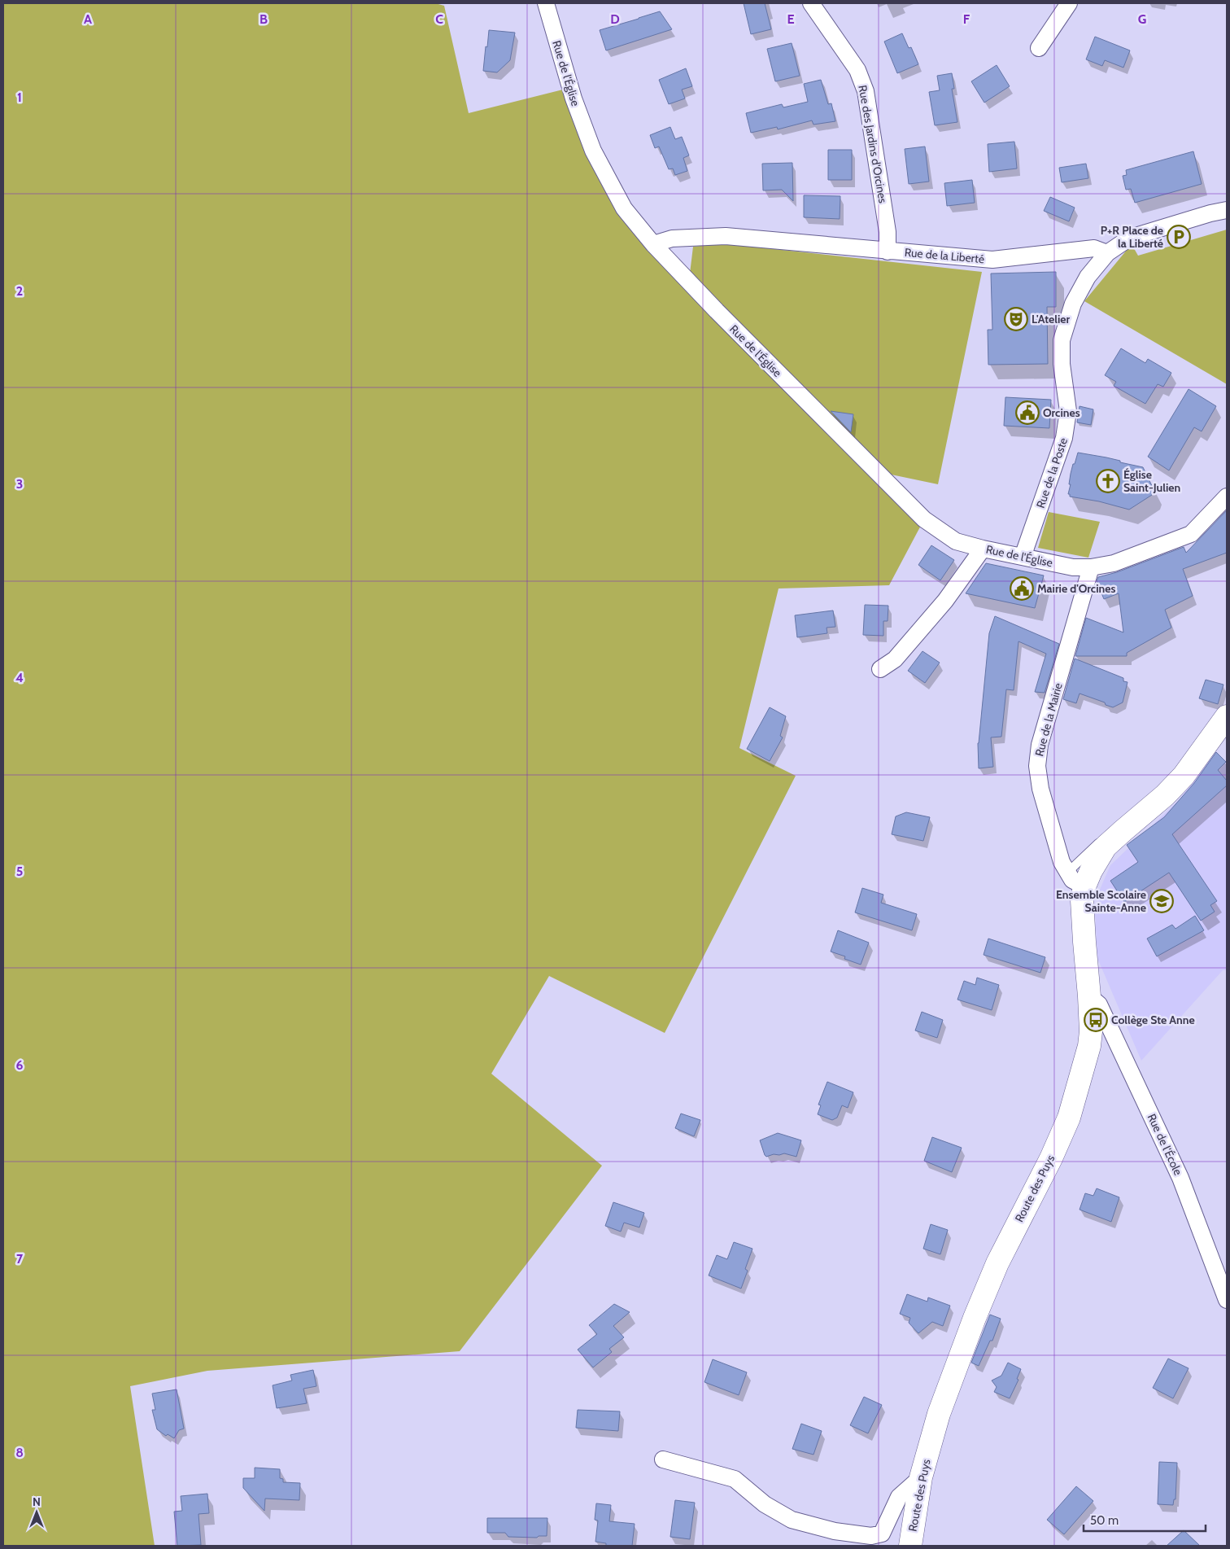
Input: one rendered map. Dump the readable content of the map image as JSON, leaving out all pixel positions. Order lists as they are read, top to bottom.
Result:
{
  "streets": {
    "main road": ["Route des Puys"],
    "street": [
      "Rue de l'Église",
      "Rue des Jardins d'Orcines",
      "Rue de la Liberté",
      "Rue de la Poste",
      "Rue de la Mairie",
      "Rue de l'École"
    ]
  },
  "crossings": [
    ["Rue de l'Église", "Rue de la Liberté"],
    ["Rue de l'Église", "Rue de la Poste"],
    ["Rue de l'Église", "Rue de la Mairie"],
    ["Rue des Jardins d'Orcines", "Rue de la Liberté"],
    ["Rue de la Liberté", "Rue de la Poste"],
    ["Rue de la Mairie", "Route des Puys"],
    ["Rue de l'École", "Route des Puys"]
  ],
  "places": {
    "parking": ["P+R Place de la Liberté"],
    "theatre": ["L'Atelier"],
    "public building": ["Orcines", "Mairie d'Orcines"],
    "church": ["Église Saint-Julien"],
    "school or university": ["Ensemble Scolaire Sainte-Anne"],
    "bus stop": ["Collège Ste Anne"]
  },
  "scale_bar": "50 m",
  "north": "top",
  "grid": {
    "columns": [
      "A",
      "B",
      "C",
      "D",
      "E",
      "F",
      "G"
    ],
    "rows": [
      "1",
      "2",
      "3",
      "4",
      "5",
      "6",
      "7",
      "8"
    ]
  }
}
